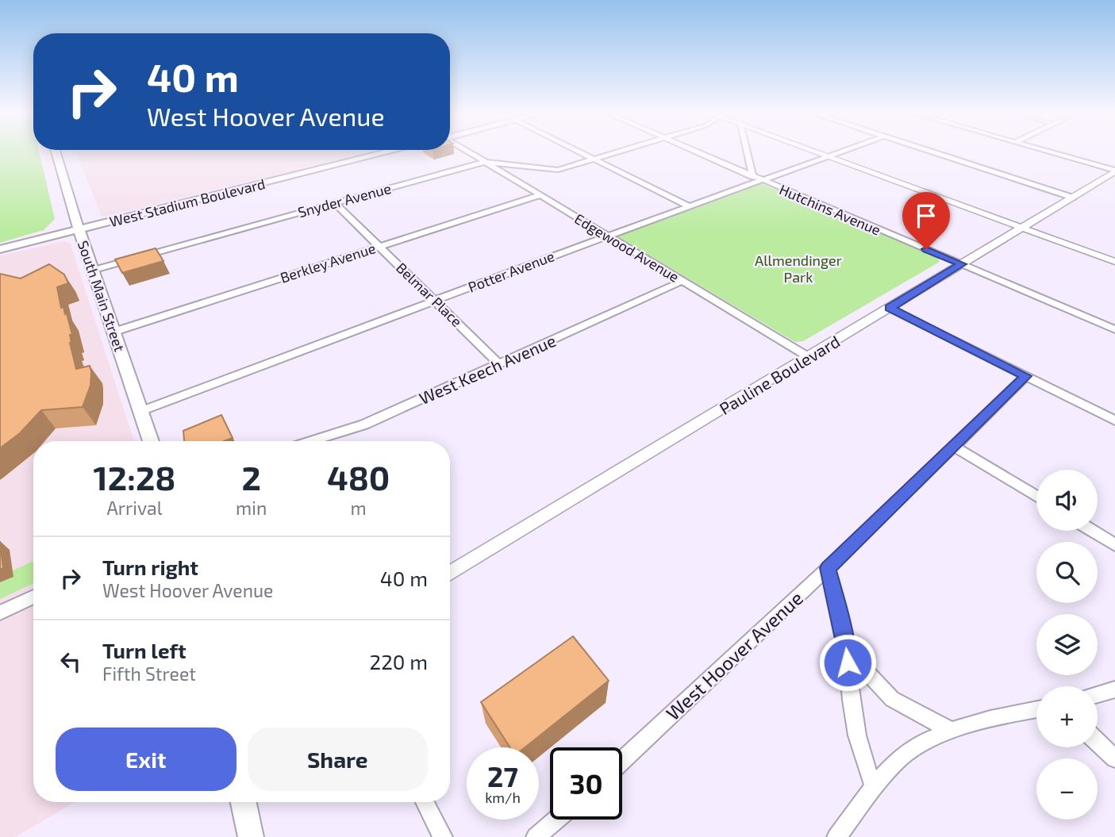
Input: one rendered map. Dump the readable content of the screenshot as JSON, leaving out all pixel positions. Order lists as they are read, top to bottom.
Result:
{
  "streets": {
    "main road": ["West Stadium Boulevard", "South Main Street"],
    "street": [
      "Snyder Avenue",
      "Hutchins Avenue",
      "Edgewood Avenue",
      "Berkley Avenue",
      "Potter Avenue",
      "Belmar Place",
      "West Keech Avenue",
      "Pauline Boulevard",
      "West Hoover Avenue"
    ]
  },
  "crossings": [
    ["Snyder Avenue", "Edgewood Avenue"],
    ["Snyder Avenue", "Belmar Place"],
    ["Snyder Avenue", "South Main Street"],
    ["West Stadium Boulevard", "South Main Street"],
    ["Hutchins Avenue", "Potter Avenue"],
    ["Hutchins Avenue", "Pauline Boulevard"],
    ["Edgewood Avenue", "Berkley Avenue"],
    ["Edgewood Avenue", "Potter Avenue"],
    ["Edgewood Avenue", "West Keech Avenue"],
    ["Edgewood Avenue", "Pauline Boulevard"],
    ["Berkley Avenue", "Belmar Place"],
    ["Berkley Avenue", "South Main Street"],
    ["Potter Avenue", "Belmar Place"],
    ["Potter Avenue", "South Main Street"],
    ["Belmar Place", "West Keech Avenue"]
  ],
  "parks": ["Allmendinger Park"],
  "page": {
    "turn": ["40 m", "West Hoover Avenue"],
    "eta": [
      "12:28",
      "Arrival",
      "2",
      "min",
      "480",
      "m"
    ],
    "map_buttons": ["+", "−"],
    "list": [
      {
        "name": "Turn right",
        "note": "West Hoover Avenue",
        "value": "40 m"
      },
      {
        "name": "Turn left",
        "note": "Fifth Street",
        "value": "220 m"
      }
    ],
    "buttons": ["Exit", "Share"],
    "speed": "27 km/h",
    "limit": "30"
  }
}
